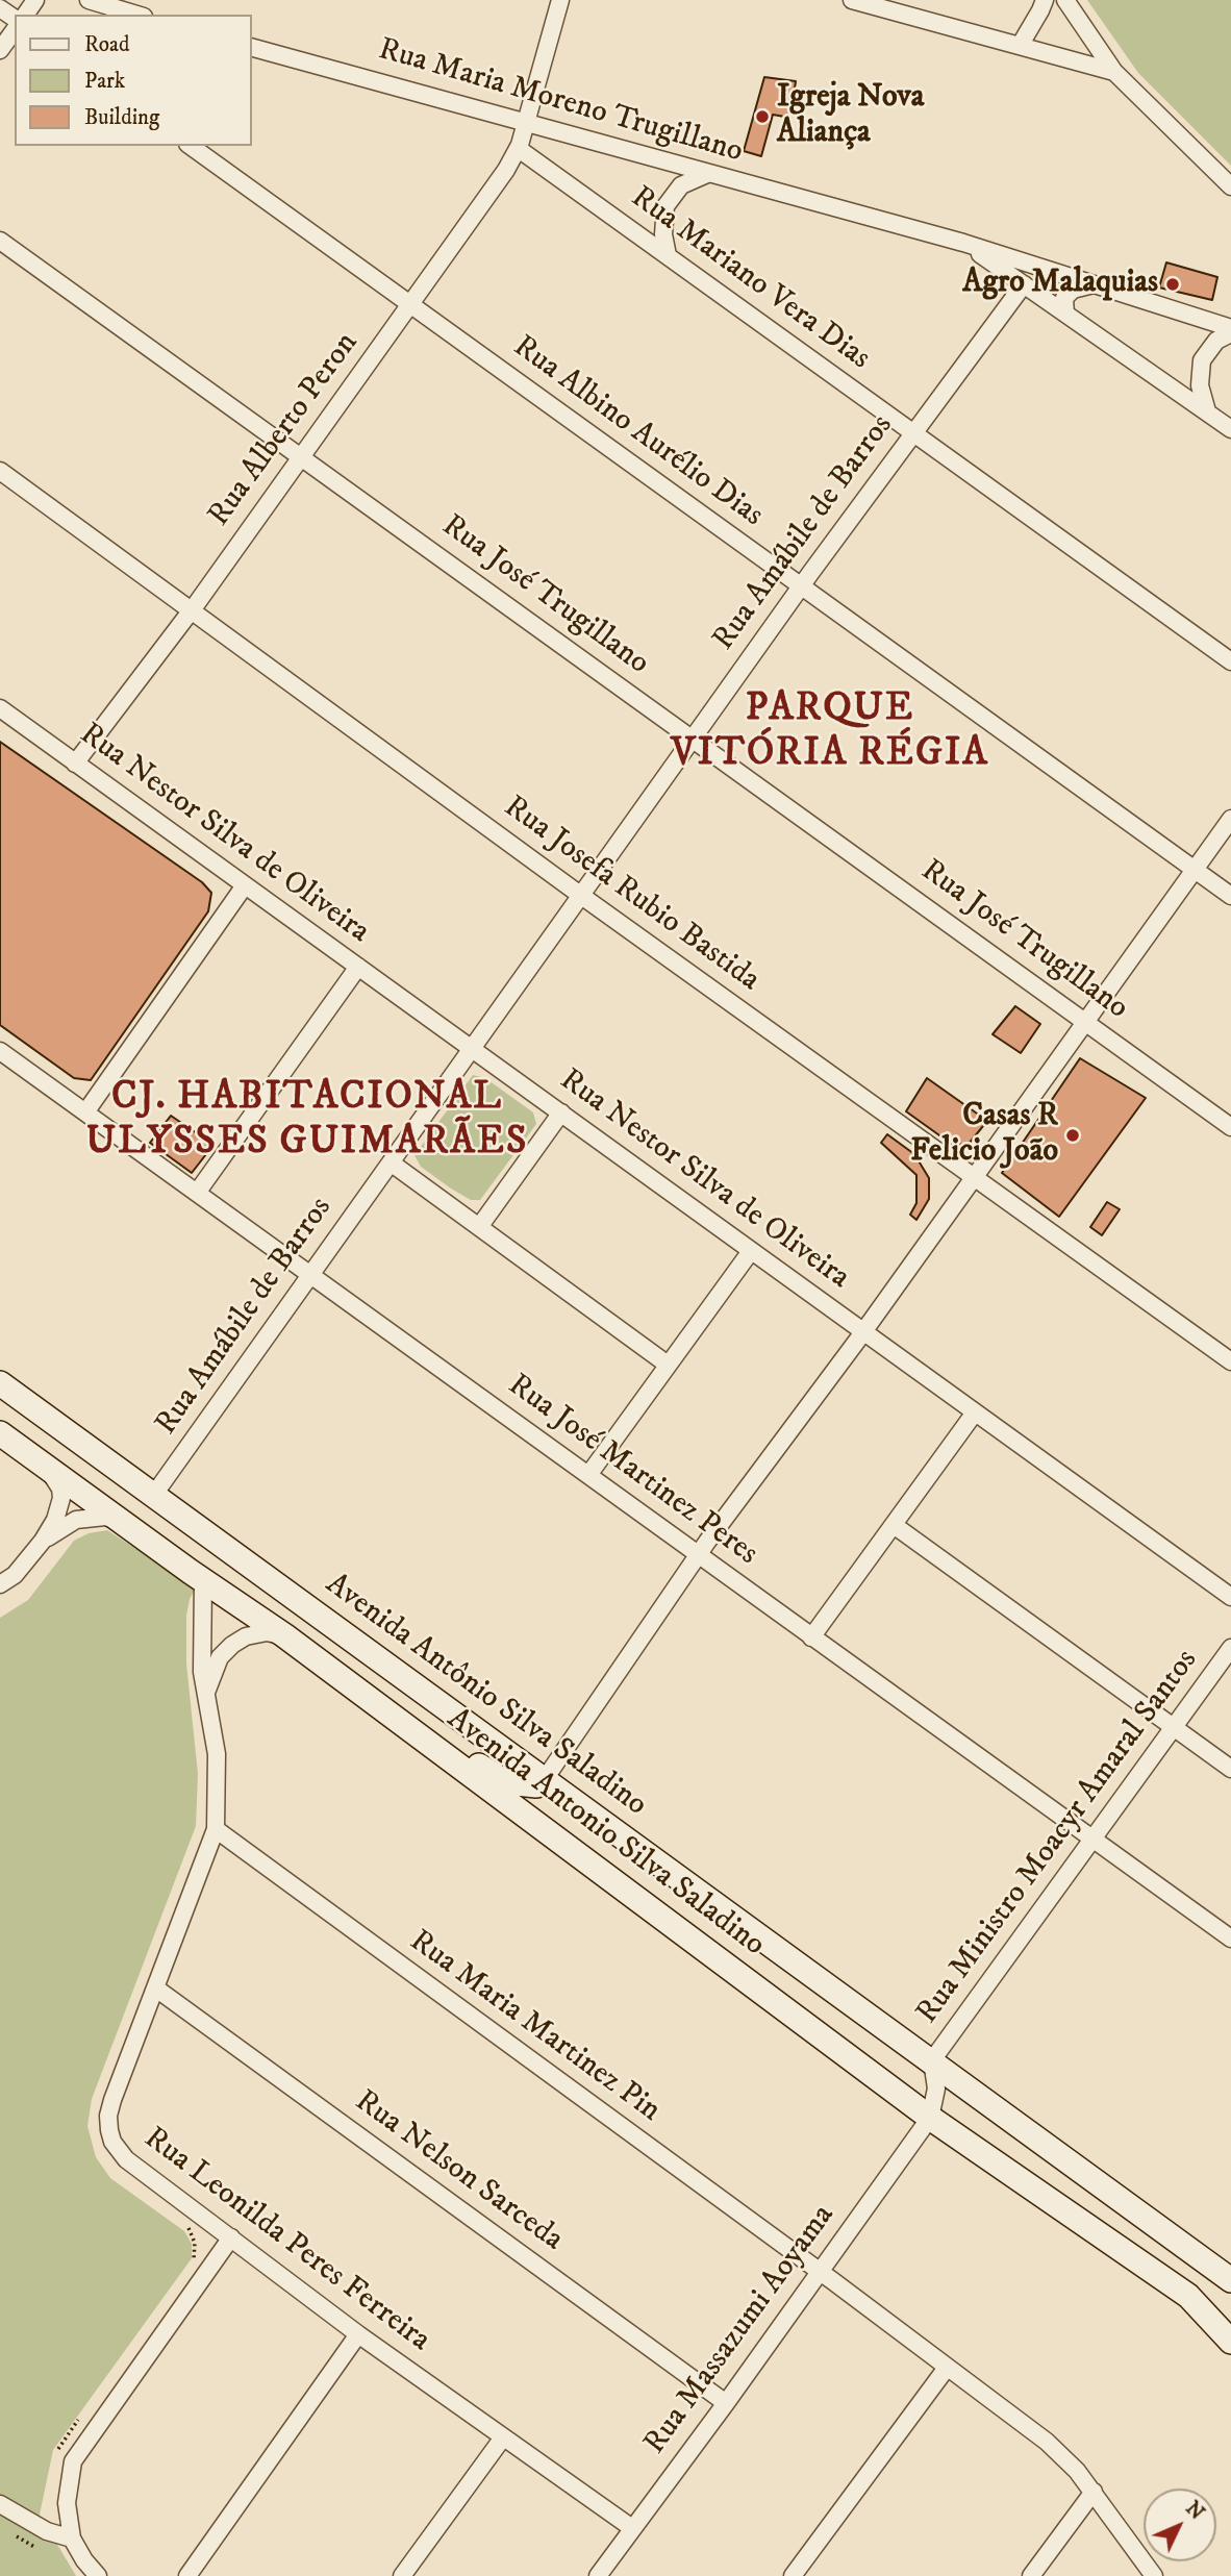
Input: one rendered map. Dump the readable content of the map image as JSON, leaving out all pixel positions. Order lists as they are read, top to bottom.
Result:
{
  "streets": {
    "main road": ["Avenida Antônio Silva Saladino", "Avenida Antonio Silva Saladino"],
    "street": [
      "Rua Maria Moreno Trugillano",
      "Rua Mariano Vera Dias",
      "Rua Alberto Peron",
      "Rua Albino Aurélio Dias",
      "Rua Amábile de Barros",
      "Rua José Trugillano",
      "Rua Nestor Silva de Oliveira",
      "Rua Josefa Rubio Bastida",
      "Rua José Martinez Peres",
      "Rua Ministro Moacyr Amaral Santos",
      "Rua Maria Martinez Pin",
      "Rua Nelson Sarceda",
      "Rua Leonilda Peres Ferreira",
      "Rua Massazumi Aoyama"
    ]
  },
  "crossings": [
    ["Rua Maria Moreno Trugillano", "Rua Alberto Peron"],
    ["Rua Mariano Vera Dias", "Rua Alberto Peron"],
    ["Rua Mariano Vera Dias", "Rua Amábile de Barros"],
    ["Rua Alberto Peron", "Rua Albino Aurélio Dias"],
    ["Rua Alberto Peron", "Rua José Trugillano"],
    ["Rua Alberto Peron", "Rua Nestor Silva de Oliveira"],
    ["Rua Alberto Peron", "Rua Josefa Rubio Bastida"],
    ["Rua Albino Aurélio Dias", "Rua Amábile de Barros"],
    ["Rua Amábile de Barros", "Rua José Trugillano"],
    ["Rua Amábile de Barros", "Rua Nestor Silva de Oliveira"],
    ["Rua Amábile de Barros", "Rua Josefa Rubio Bastida"],
    ["Rua Amábile de Barros", "Rua José Martinez Peres"],
    ["Rua Amábile de Barros", "Avenida Antônio Silva Saladino"],
    ["Rua José Martinez Peres", "Rua Ministro Moacyr Amaral Santos"],
    ["Avenida Antônio Silva Saladino", "Rua Ministro Moacyr Amaral Santos"],
    ["Avenida Antonio Silva Saladino", "Rua Leonilda Peres Ferreira"],
    ["Avenida Antonio Silva Saladino", "Rua Massazumi Aoyama"],
    ["Rua Maria Martinez Pin", "Rua Leonilda Peres Ferreira"],
    ["Rua Maria Martinez Pin", "Rua Massazumi Aoyama"],
    ["Rua Nelson Sarceda", "Rua Leonilda Peres Ferreira"],
    ["Rua Nelson Sarceda", "Rua Massazumi Aoyama"],
    ["Rua Leonilda Peres Ferreira", "Rua Massazumi Aoyama"]
  ],
  "districts": ["PARQUE VITÓRIA RÉGIA", "CJ. HABITACIONAL ULYSSES GUIMARÃES"],
  "places": ["Igreja Nova Aliança", "Agro Malaquias", "Casas R Felicio João"],
  "legend": ["Road", "Park", "Building"],
  "north": "top right"
}
